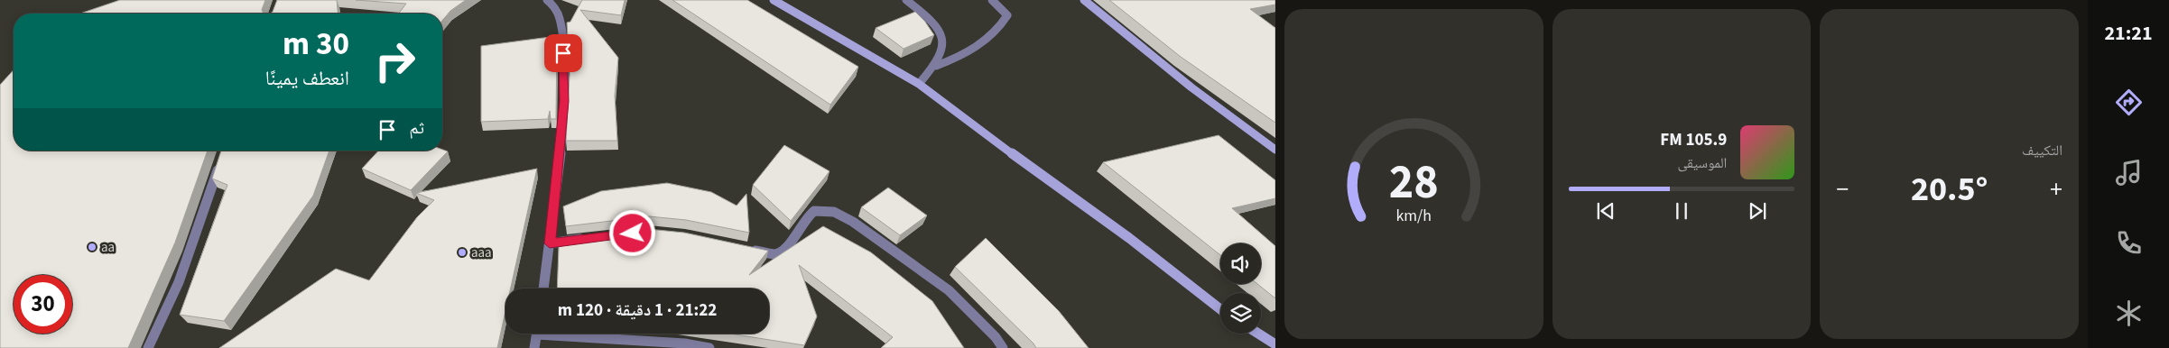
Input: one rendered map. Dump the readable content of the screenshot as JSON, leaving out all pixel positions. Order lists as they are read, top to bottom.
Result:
{
  "places": ["aa", "aaa"],
  "page": {
    "tabs": "21:21",
    "tile": "التكييف",
    "turn": ["30 m", "انعطف يمينًا"],
    "then": "ثم",
    "song": ["105.9 FM", "الموسيقى"],
    "heat": ["−", "20.5°", "+"],
    "limit": "30",
    "trip": "21:22 · 1 دقيقة · 120 m",
    "gauge": ["28", "km/h"]
  }
}
